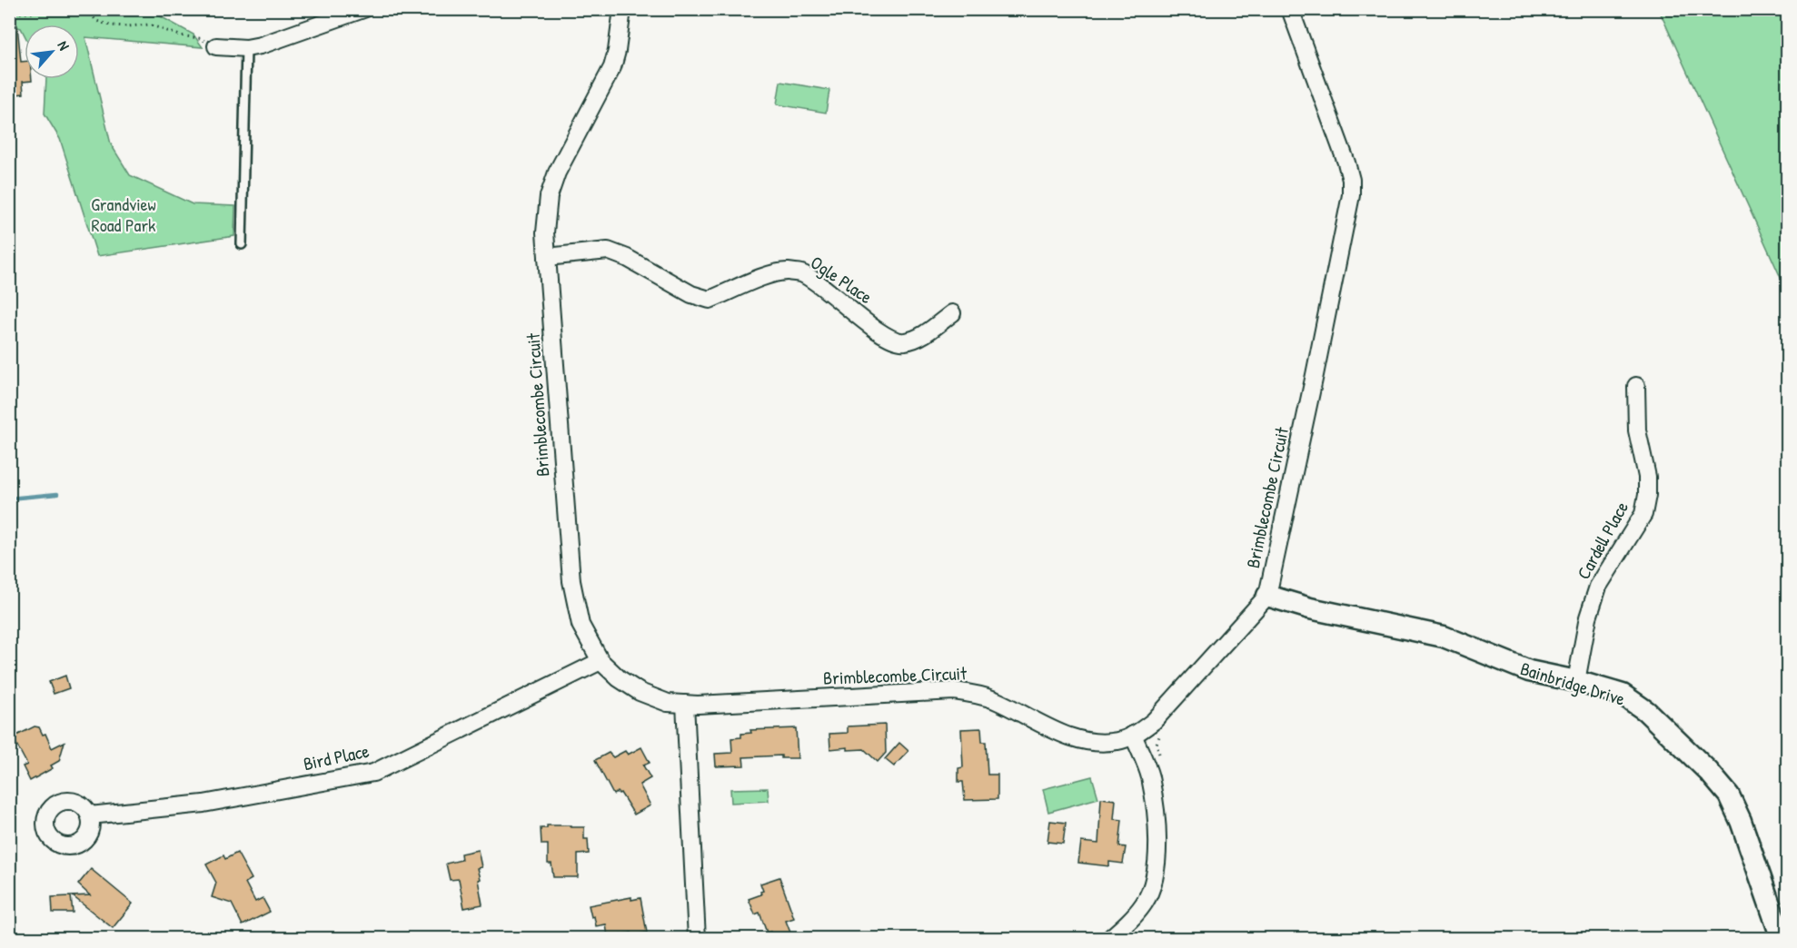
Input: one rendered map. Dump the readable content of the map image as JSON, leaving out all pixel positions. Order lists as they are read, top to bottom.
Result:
{
  "streets": {
    "street": [
      "Ogle Place",
      "Brimblecombe Circuit",
      "Cardell Place",
      "Bainbridge Drive",
      "Bird Place"
    ]
  },
  "crossings": [
    ["Ogle Place", "Brimblecombe Circuit"],
    ["Brimblecombe Circuit", "Bainbridge Drive"],
    ["Brimblecombe Circuit", "Bird Place"],
    ["Cardell Place", "Bainbridge Drive"]
  ],
  "parks": ["Grandview Road Park"],
  "north": "top right"
}
